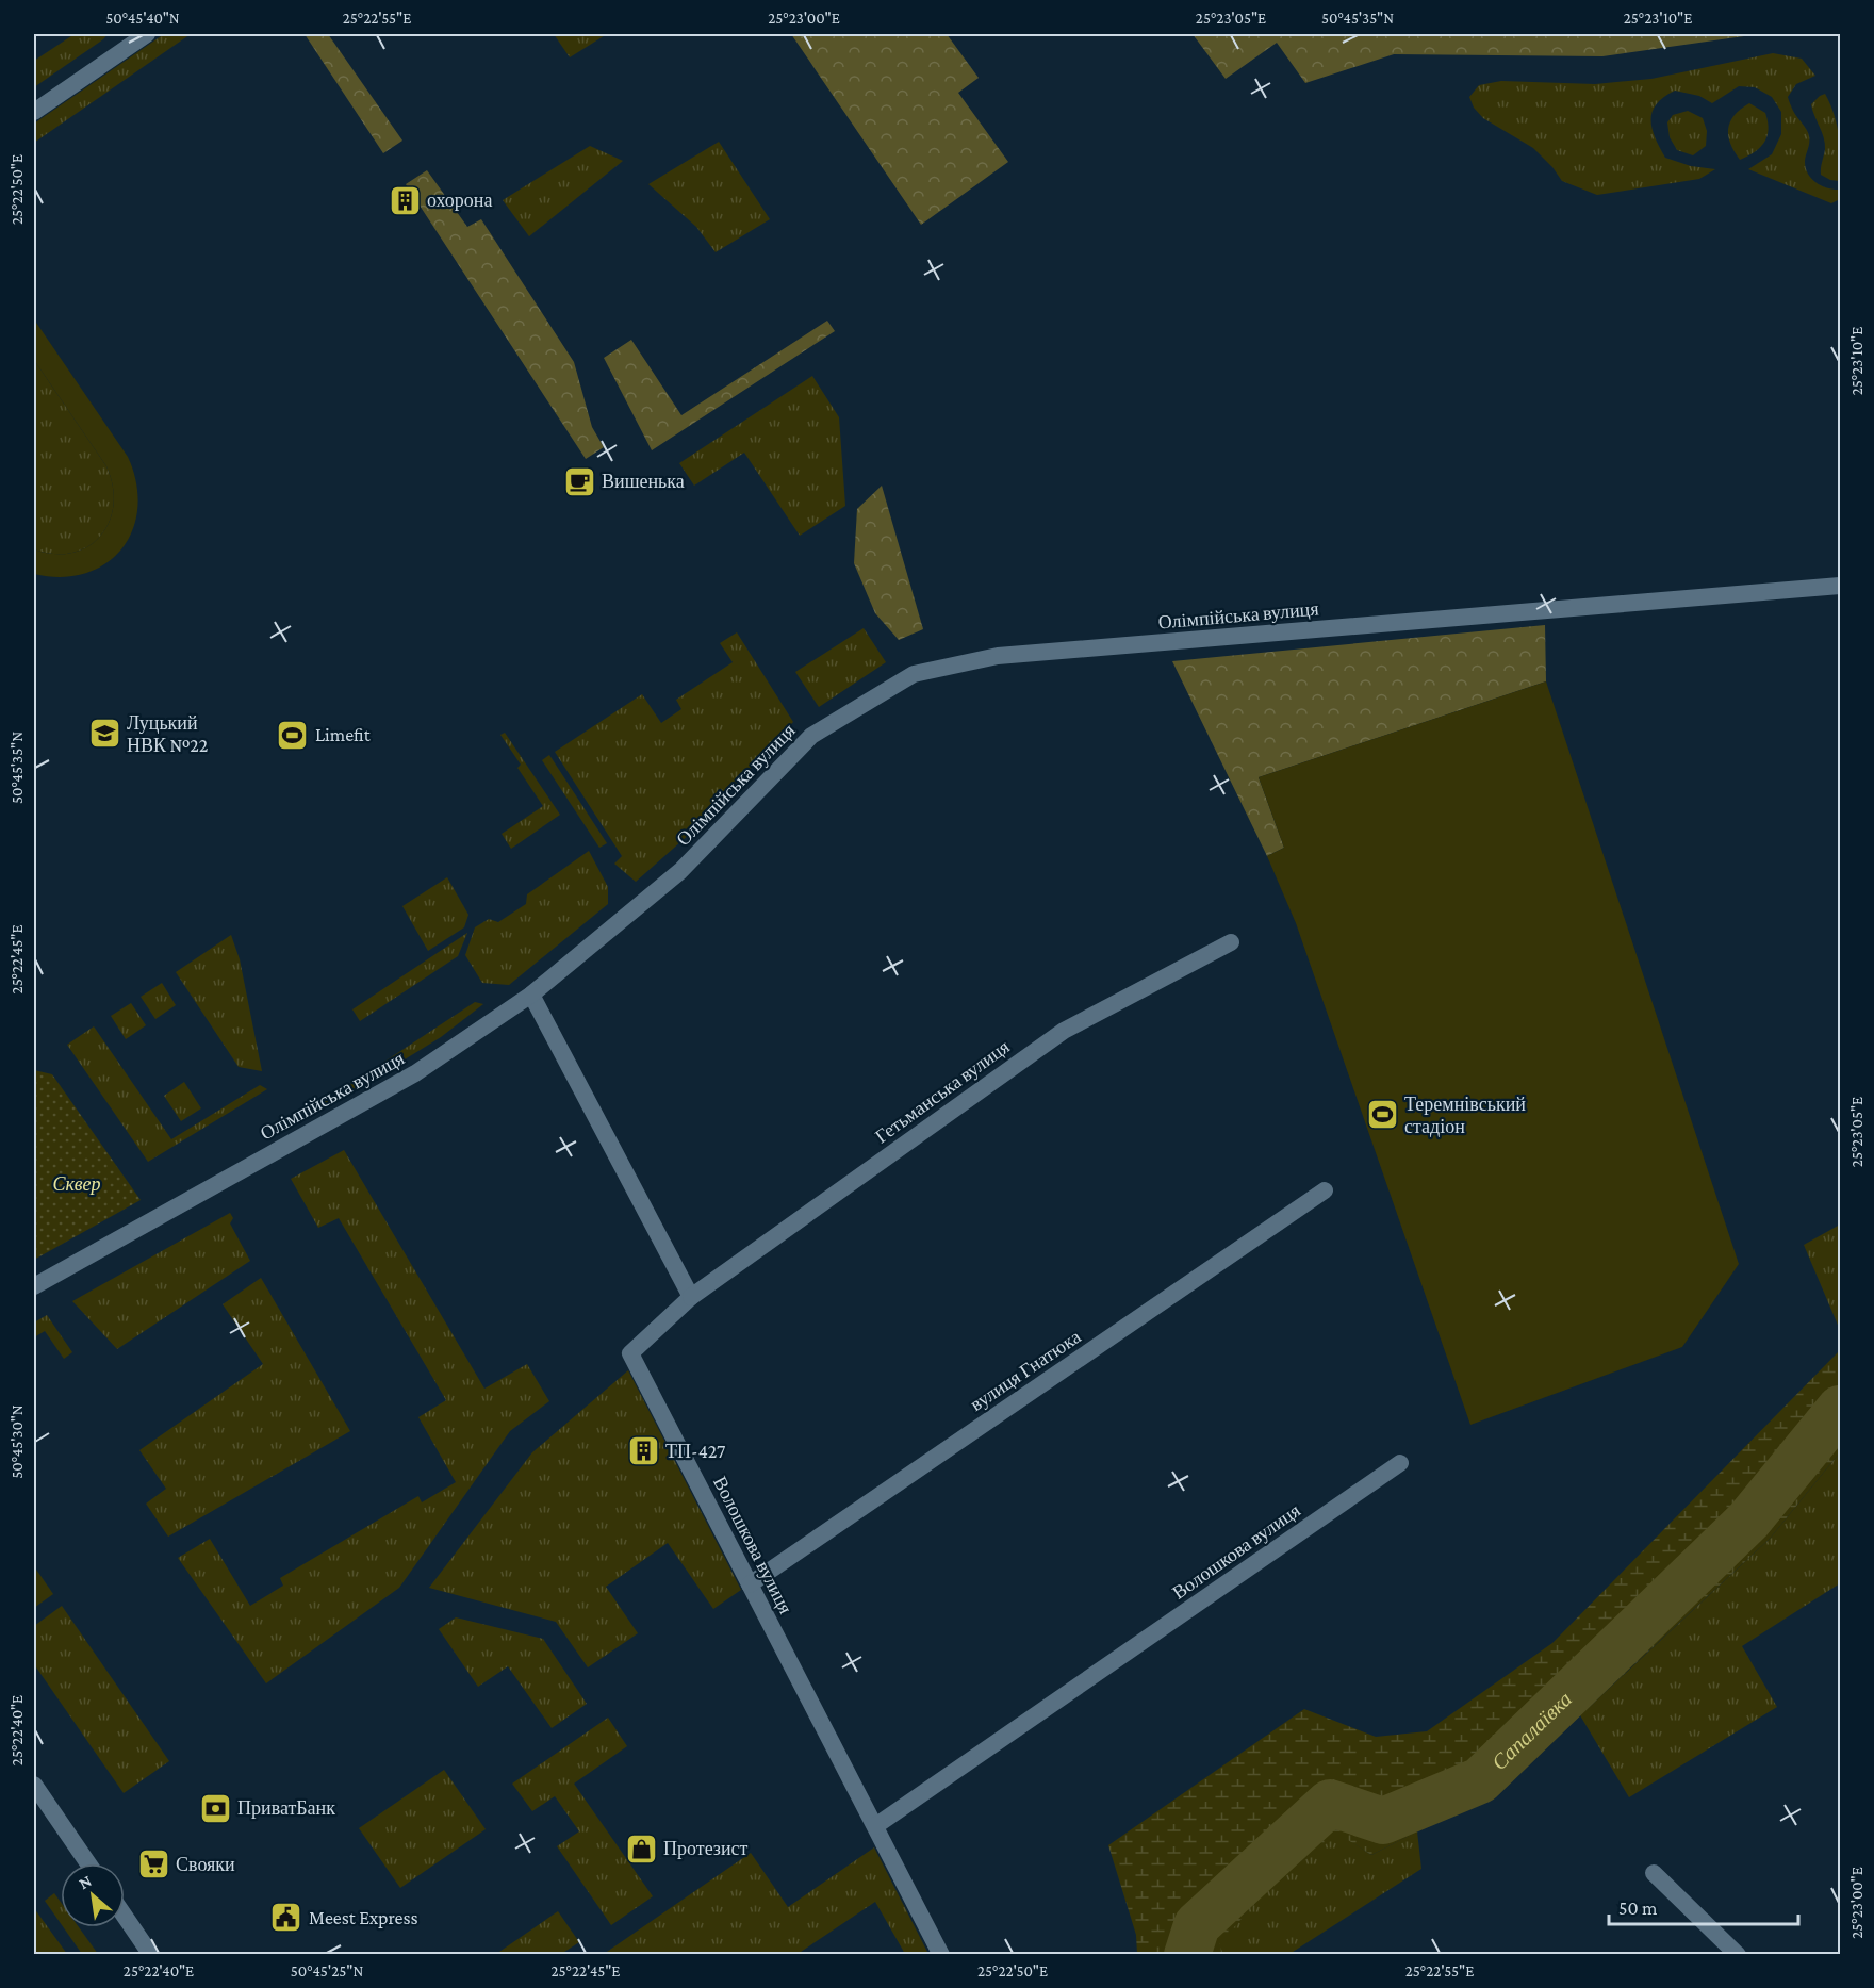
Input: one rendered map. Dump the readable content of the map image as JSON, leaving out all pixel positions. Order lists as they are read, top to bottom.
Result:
{
  "streets": {
    "street": [
      "Олімпійська вулиця",
      "Гетьманська вулиця",
      "вулиця Гнатюка",
      "Волошкова вулиця"
    ]
  },
  "crossings": [
    ["Гетьманська вулиця", "Волошкова вулиця"],
    ["вулиця Гнатюка", "Волошкова вулиця"]
  ],
  "water": ["Сапалаївка"],
  "parks": ["Сквер"],
  "places": {
    "building": ["охорона", "ТП-427"],
    "cafe": ["Вишенька"],
    "school or university": ["Луцький НВК №22"],
    "sports": ["Limefit", "Теремнівський стадіон"],
    "bank": ["ПриватБанк"],
    "shop": ["Протезист"],
    "supermarket": ["Свояки"],
    "public building": ["Meest Express"]
  },
  "scale_bar": "50 m",
  "north": "top left",
  "coordinates": [
    "50°45'40\"N",
    "25°22'55\"E",
    "25°23'00\"E",
    "25°23'05\"E",
    "50°45'35\"N",
    "25°23'10\"E",
    "25°22'50\"E",
    "25°22'45\"E",
    "50°45'30\"N",
    "25°22'40\"E",
    "50°45'25\"N"
  ]
}
